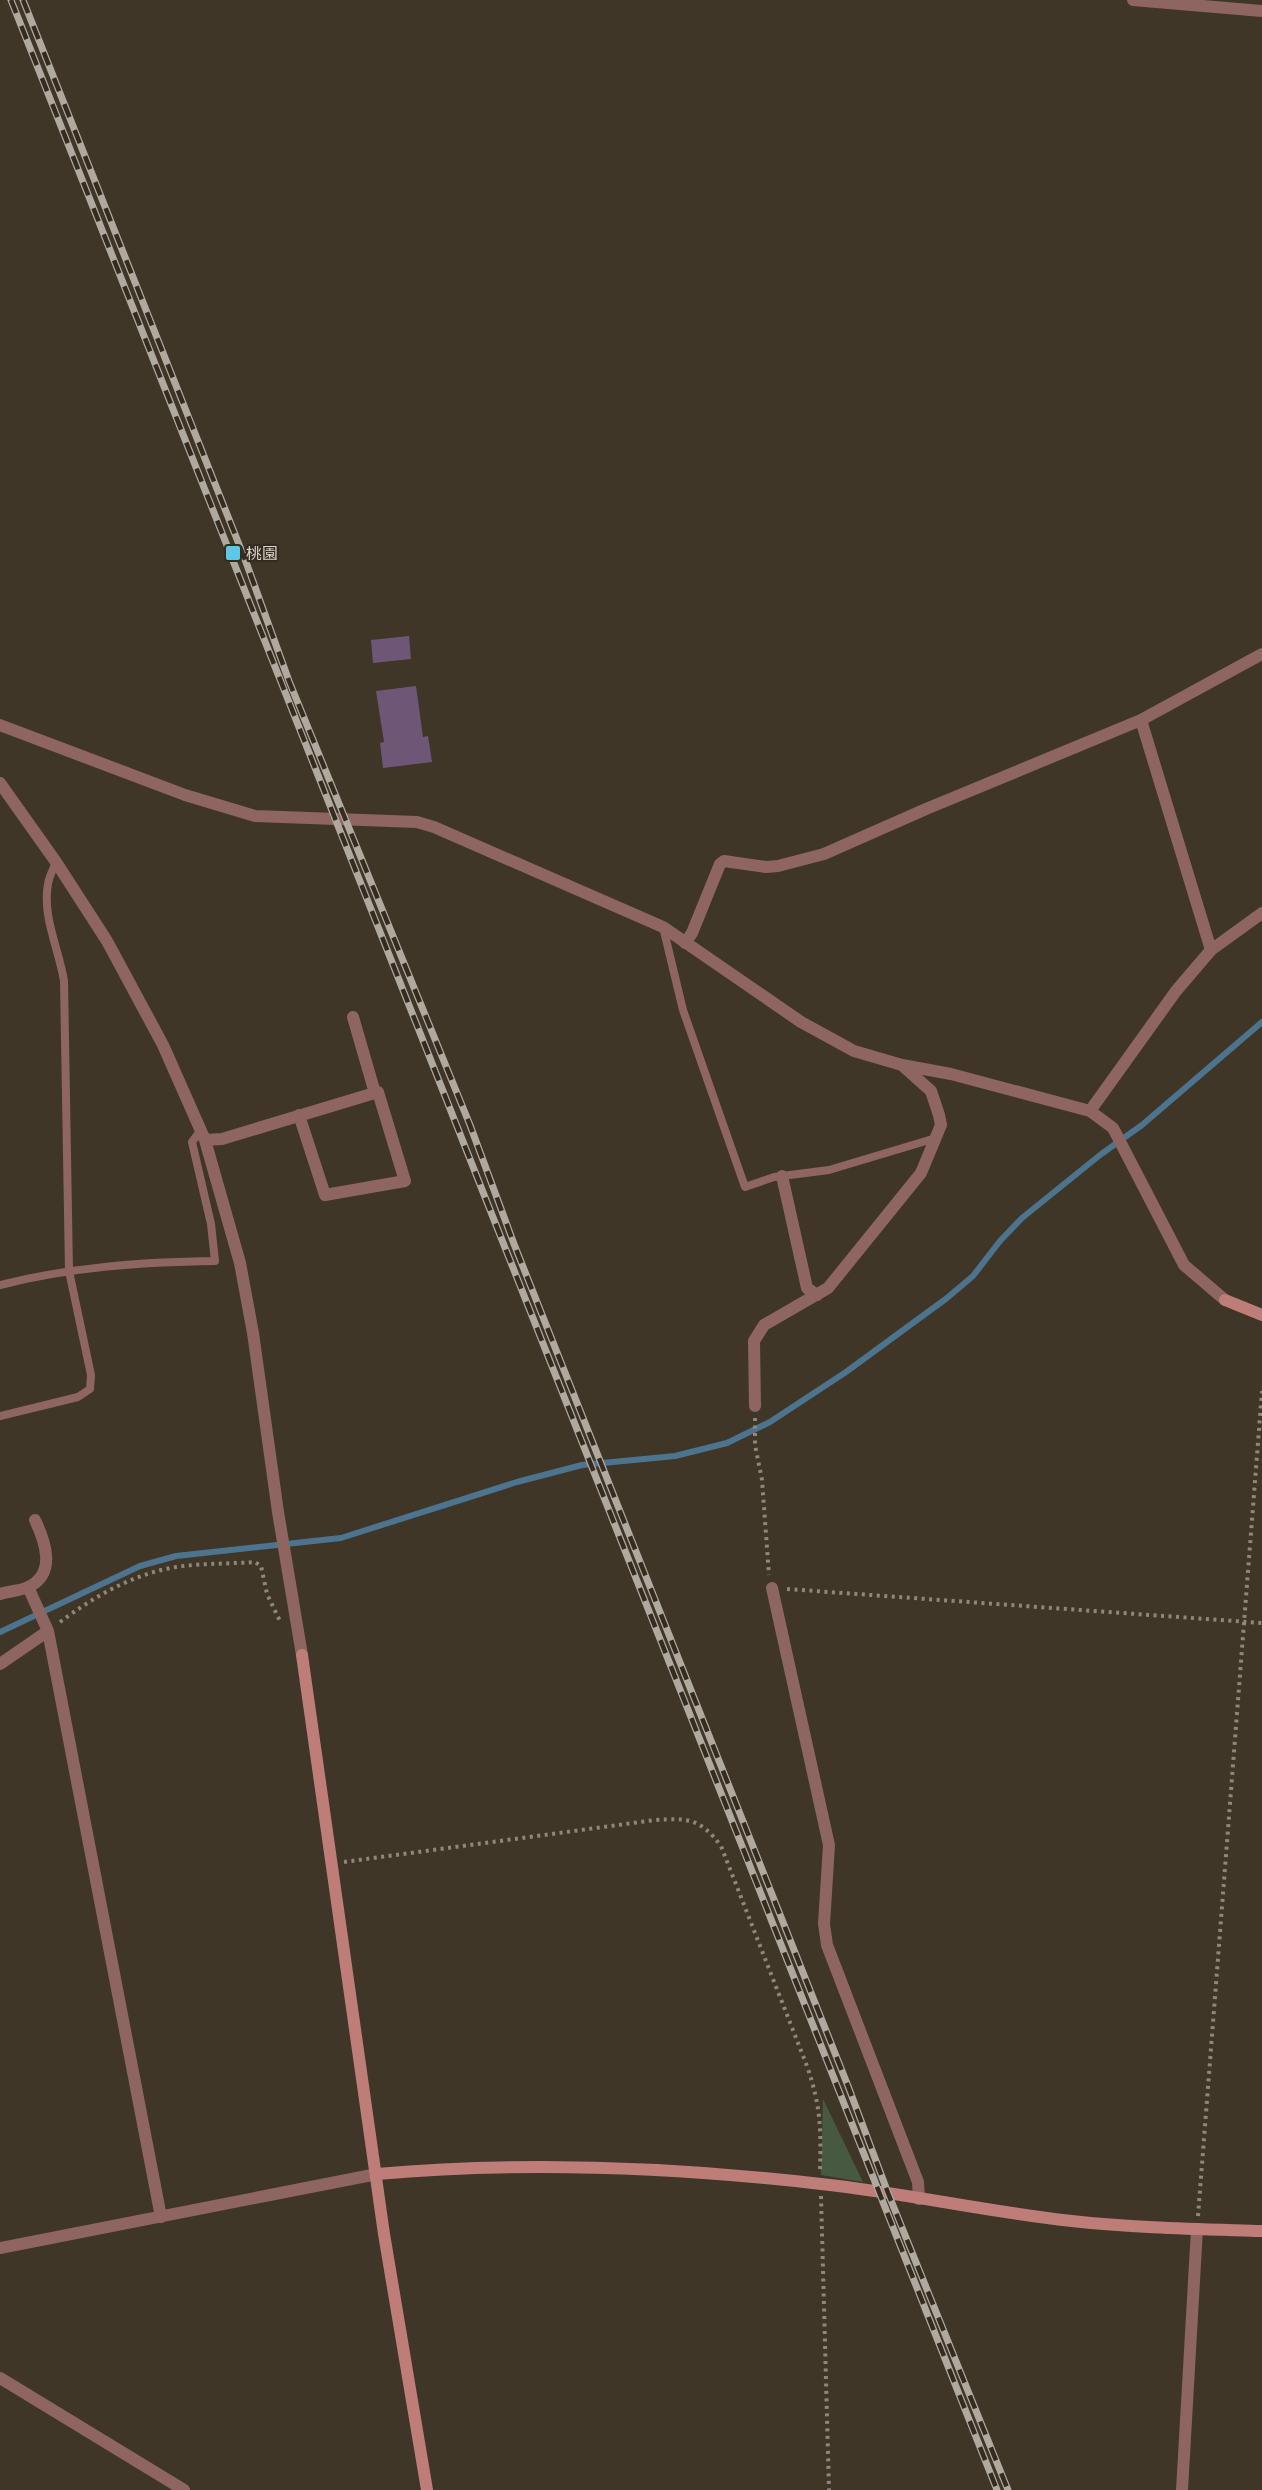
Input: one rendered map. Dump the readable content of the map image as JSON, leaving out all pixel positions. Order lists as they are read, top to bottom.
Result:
{
  "places": {
    "transit": ["桃園"]
  }
}
